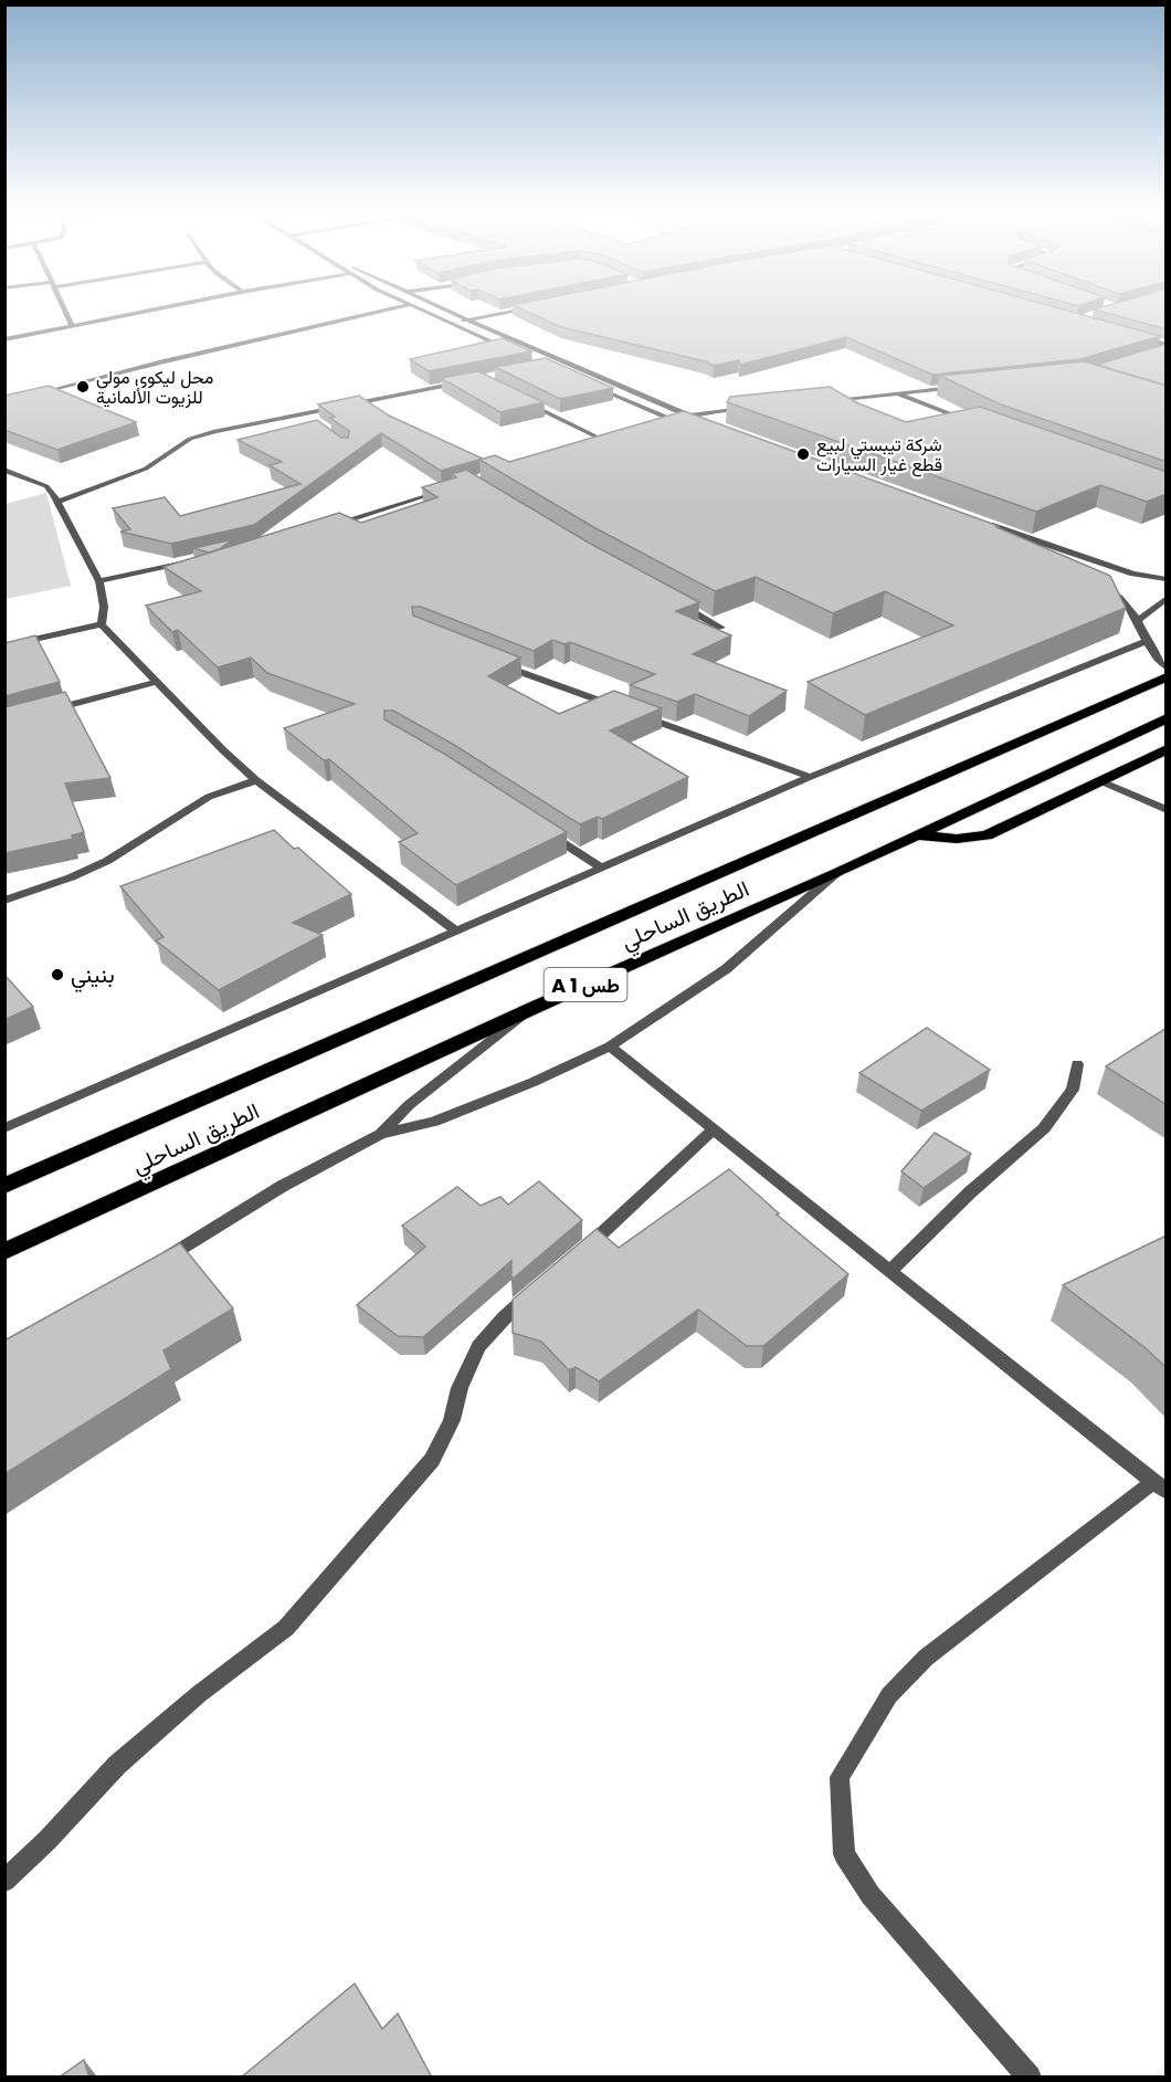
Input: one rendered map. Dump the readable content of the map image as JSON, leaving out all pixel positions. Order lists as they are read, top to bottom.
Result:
{
  "streets": {
    "highway": ["الطريق الساحلي", "A 1 طس"]
  },
  "places": ["محل ليكوي مولي للزيوت الألمانية", "شركة تيبستي لبيع قطع غيار السيارات", "بنيني"]
}
